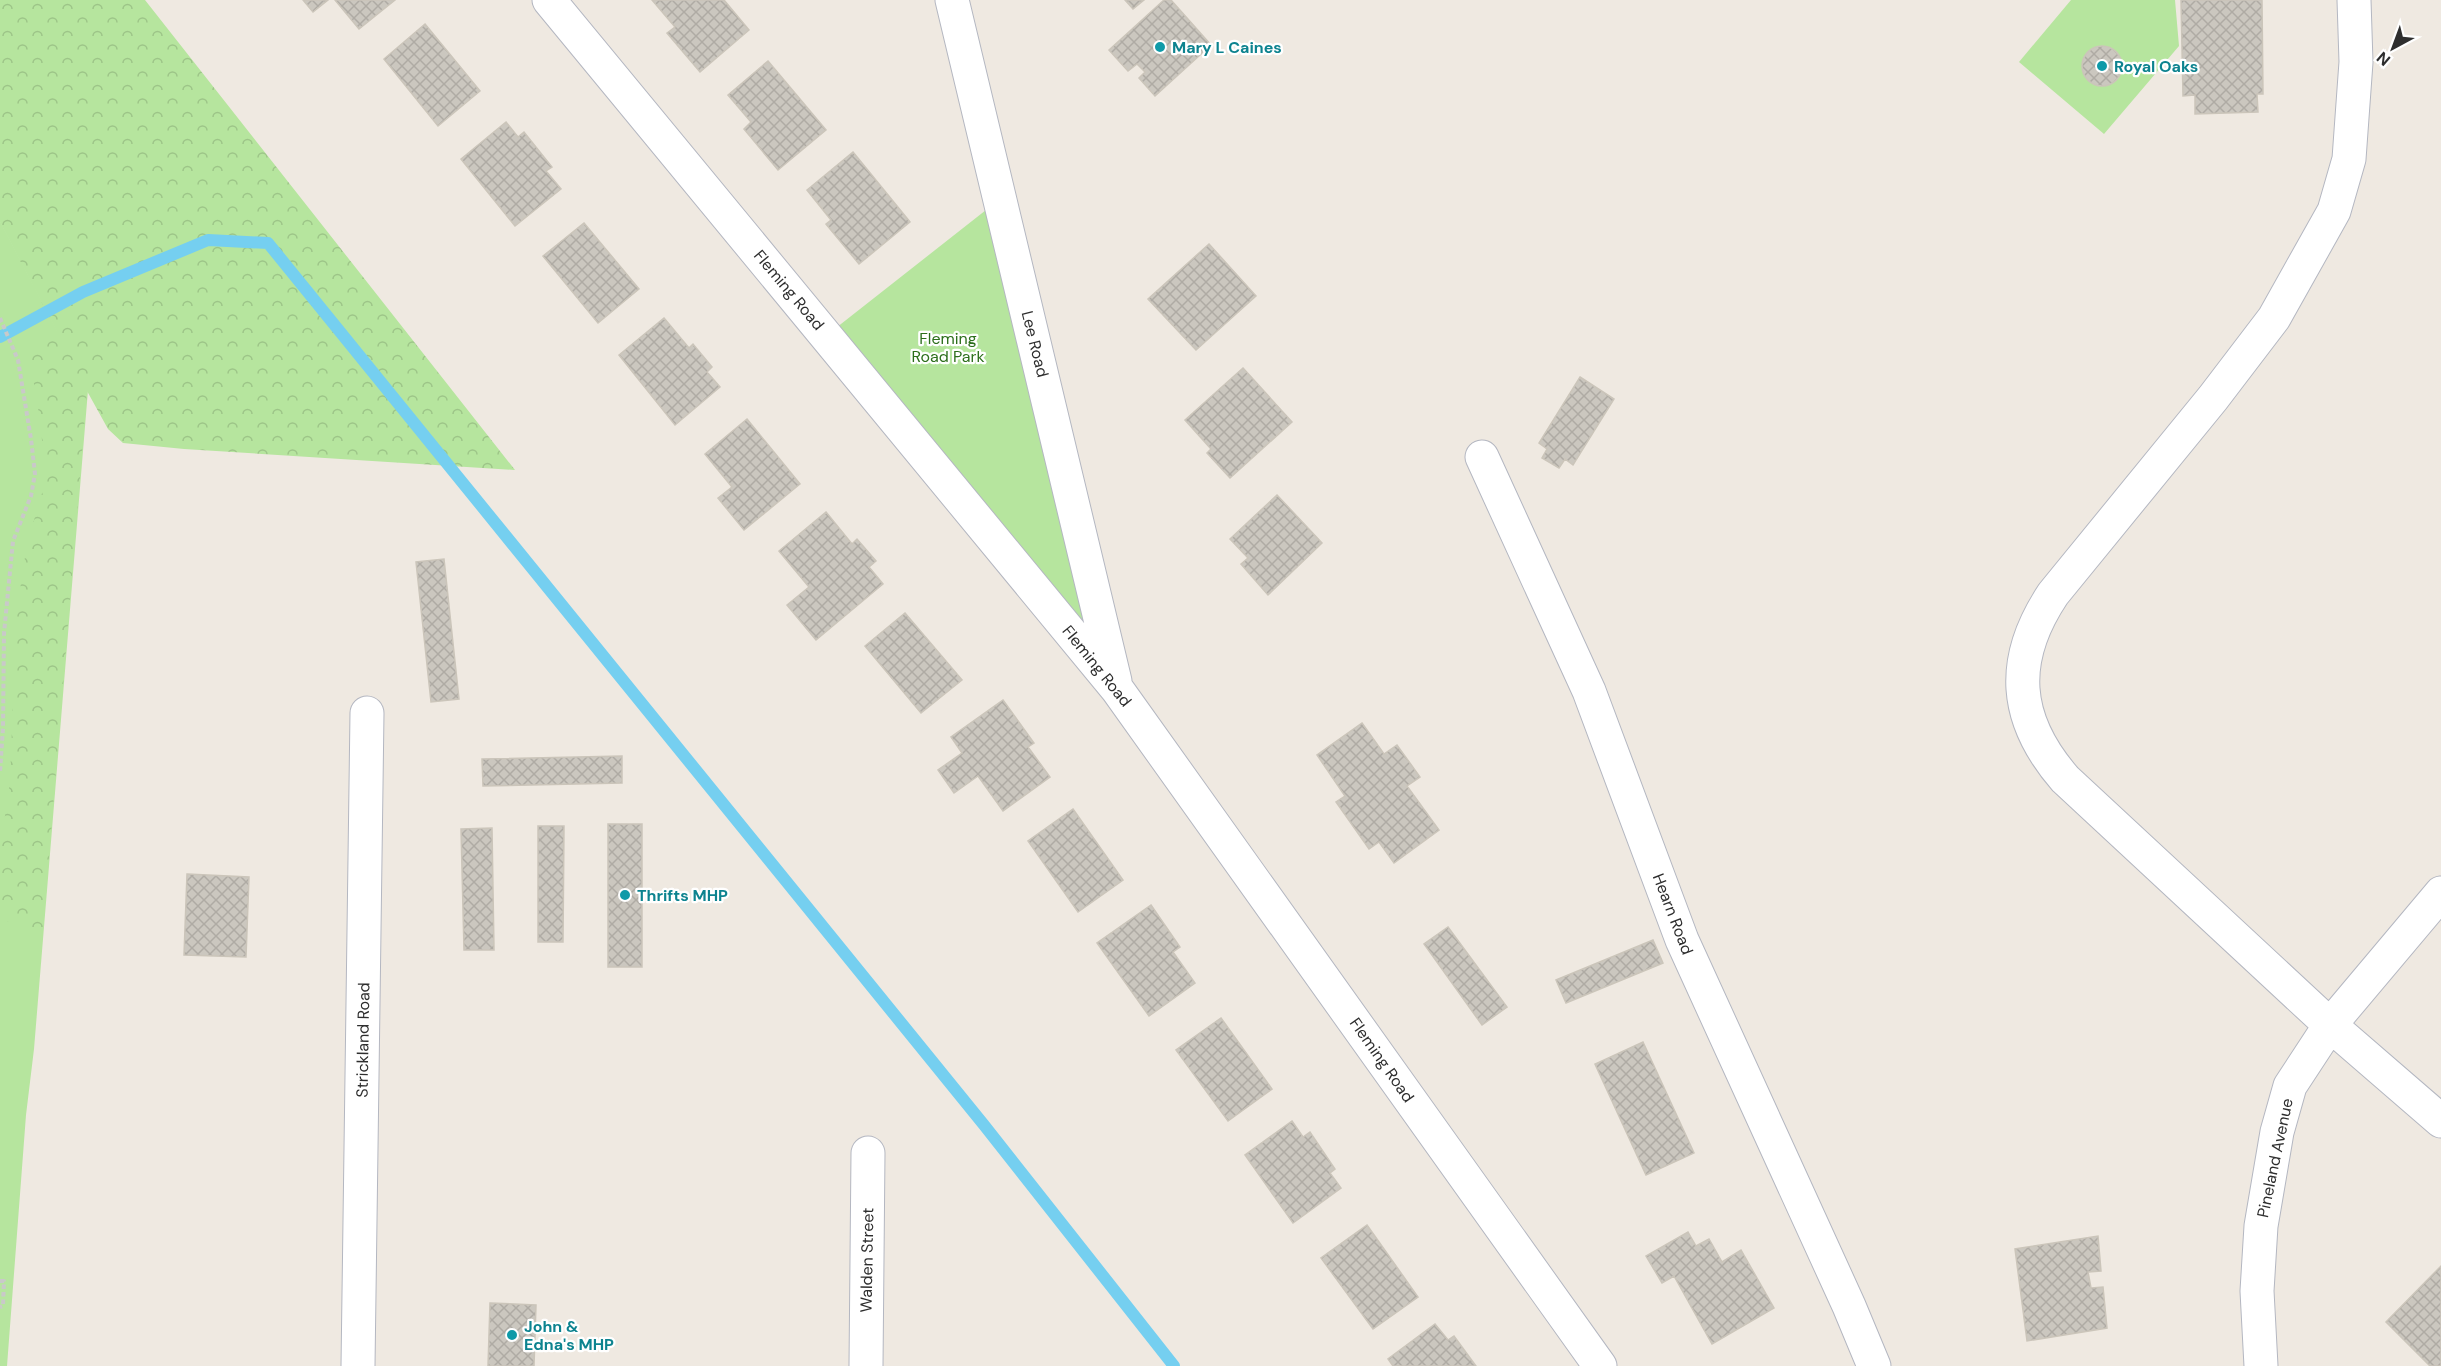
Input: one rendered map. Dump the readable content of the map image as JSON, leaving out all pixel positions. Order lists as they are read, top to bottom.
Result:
{
  "streets": {
    "street": [
      "Fleming Road",
      "Lee Road",
      "Hearn Road",
      "Strickland Road",
      "Pineland Avenue",
      "Walden Street"
    ]
  },
  "crossings": [
    ["Fleming Road", "Lee Road"]
  ],
  "parks": ["Fleming Road Park"],
  "places": [
    "Mary L Caines",
    "Royal Oaks",
    "Thrifts MHP",
    "John & Edna's MHP"
  ],
  "north": "bottom left"
}
